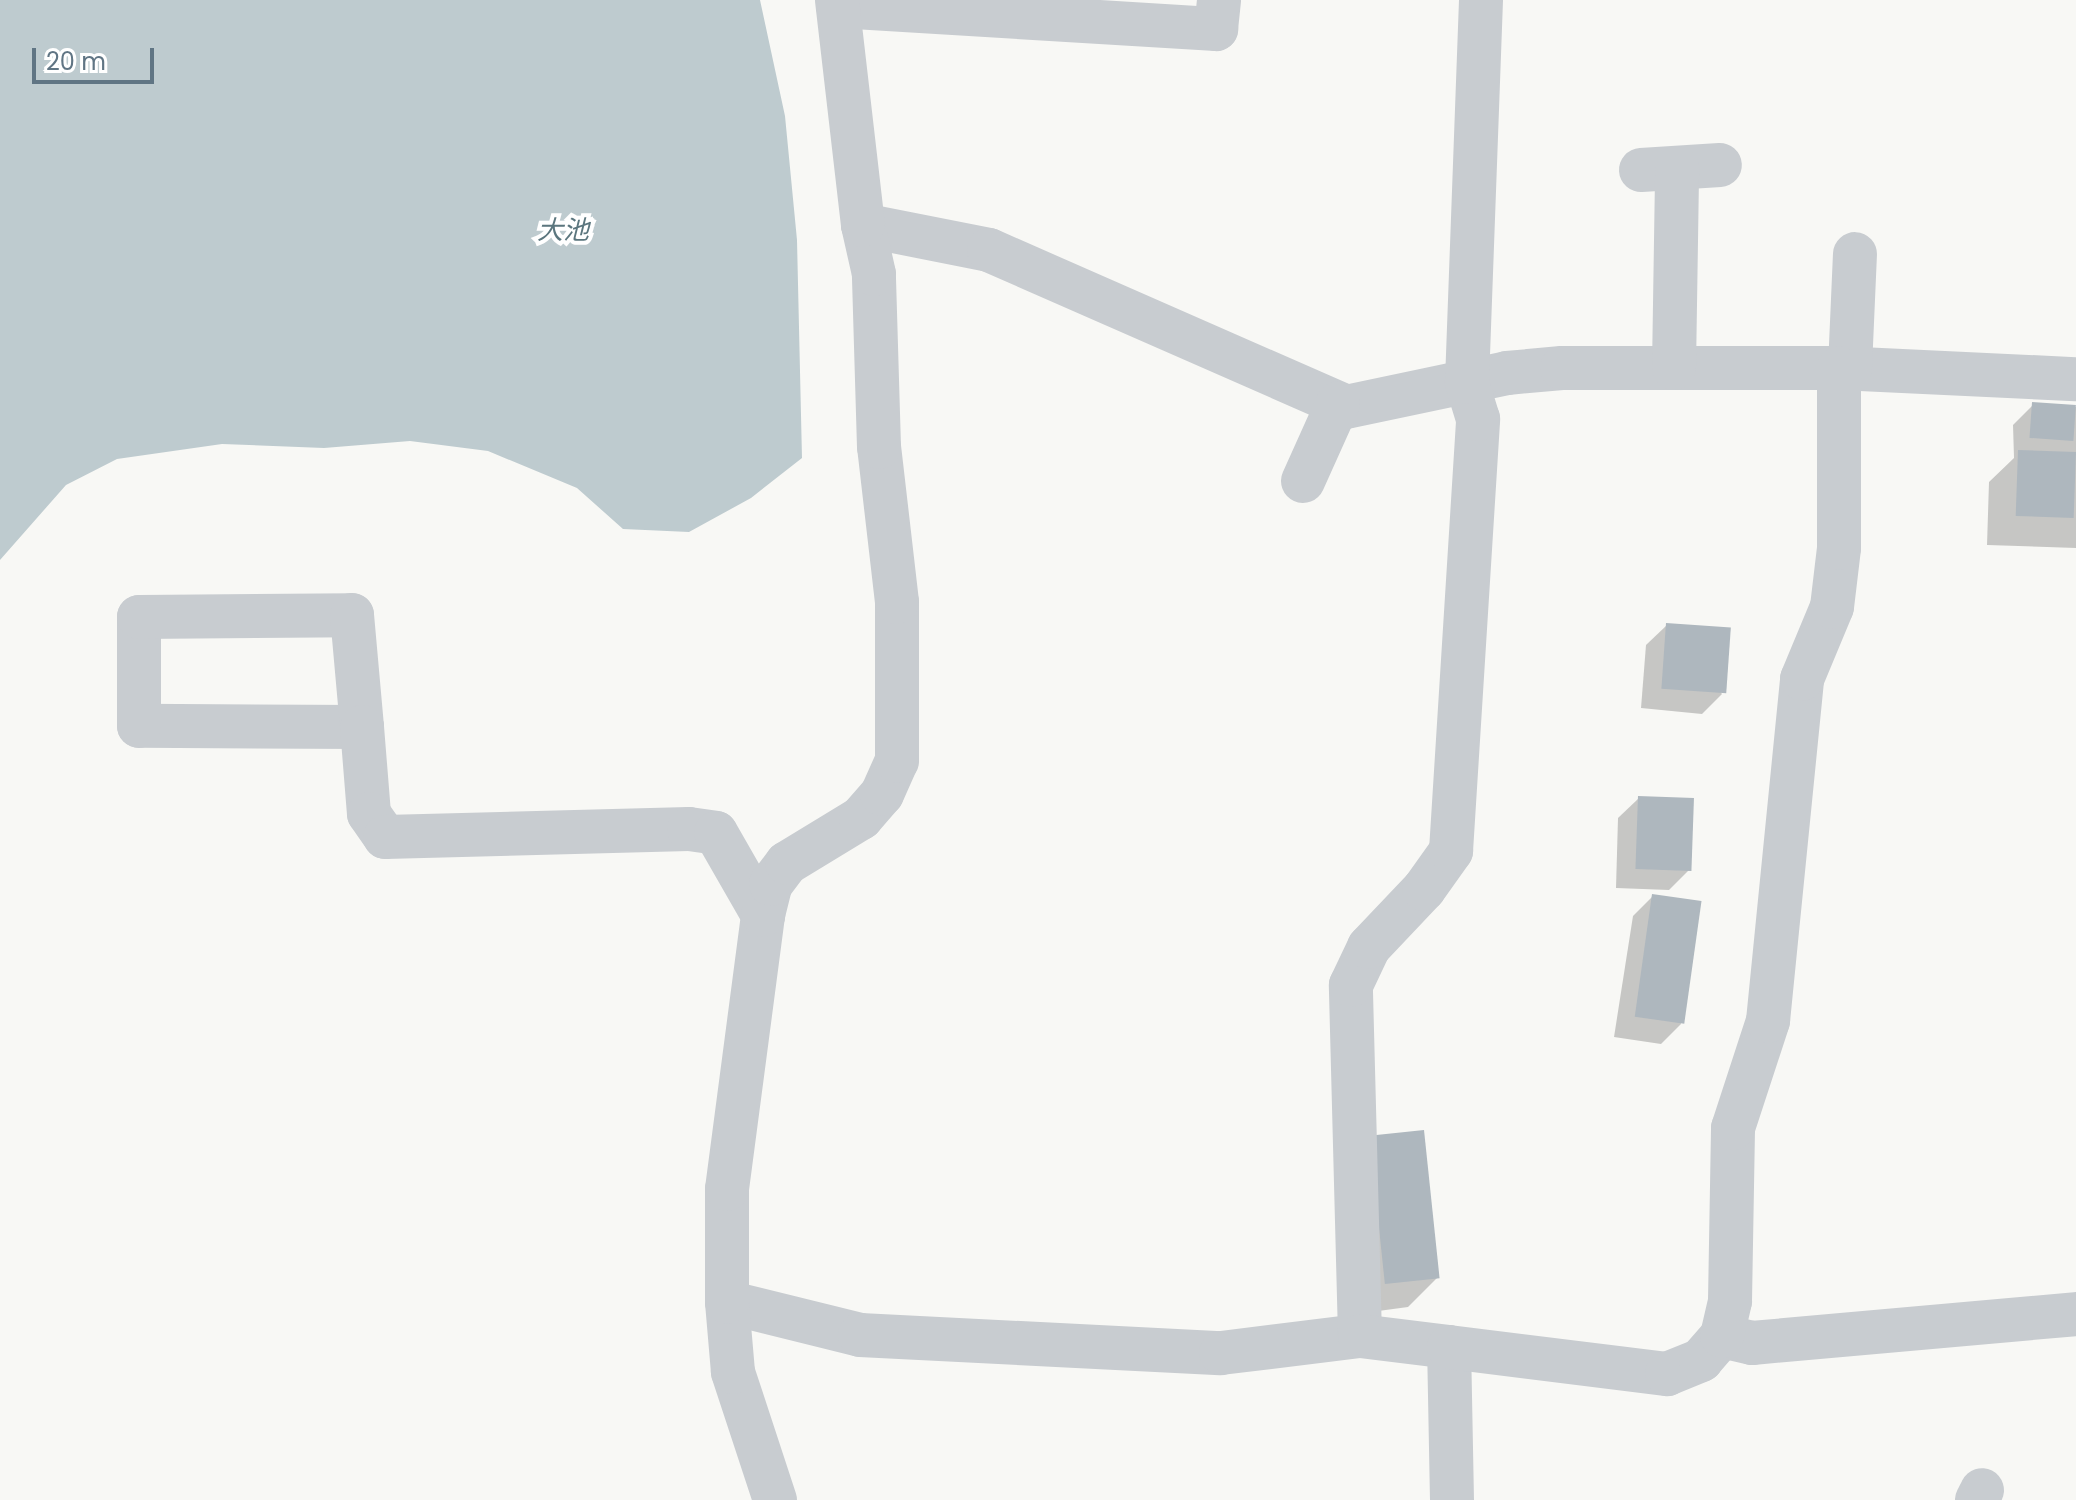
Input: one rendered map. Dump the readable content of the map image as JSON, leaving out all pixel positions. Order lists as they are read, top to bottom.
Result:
{
  "water": ["大池"],
  "scale_bar": "20 m"
}
